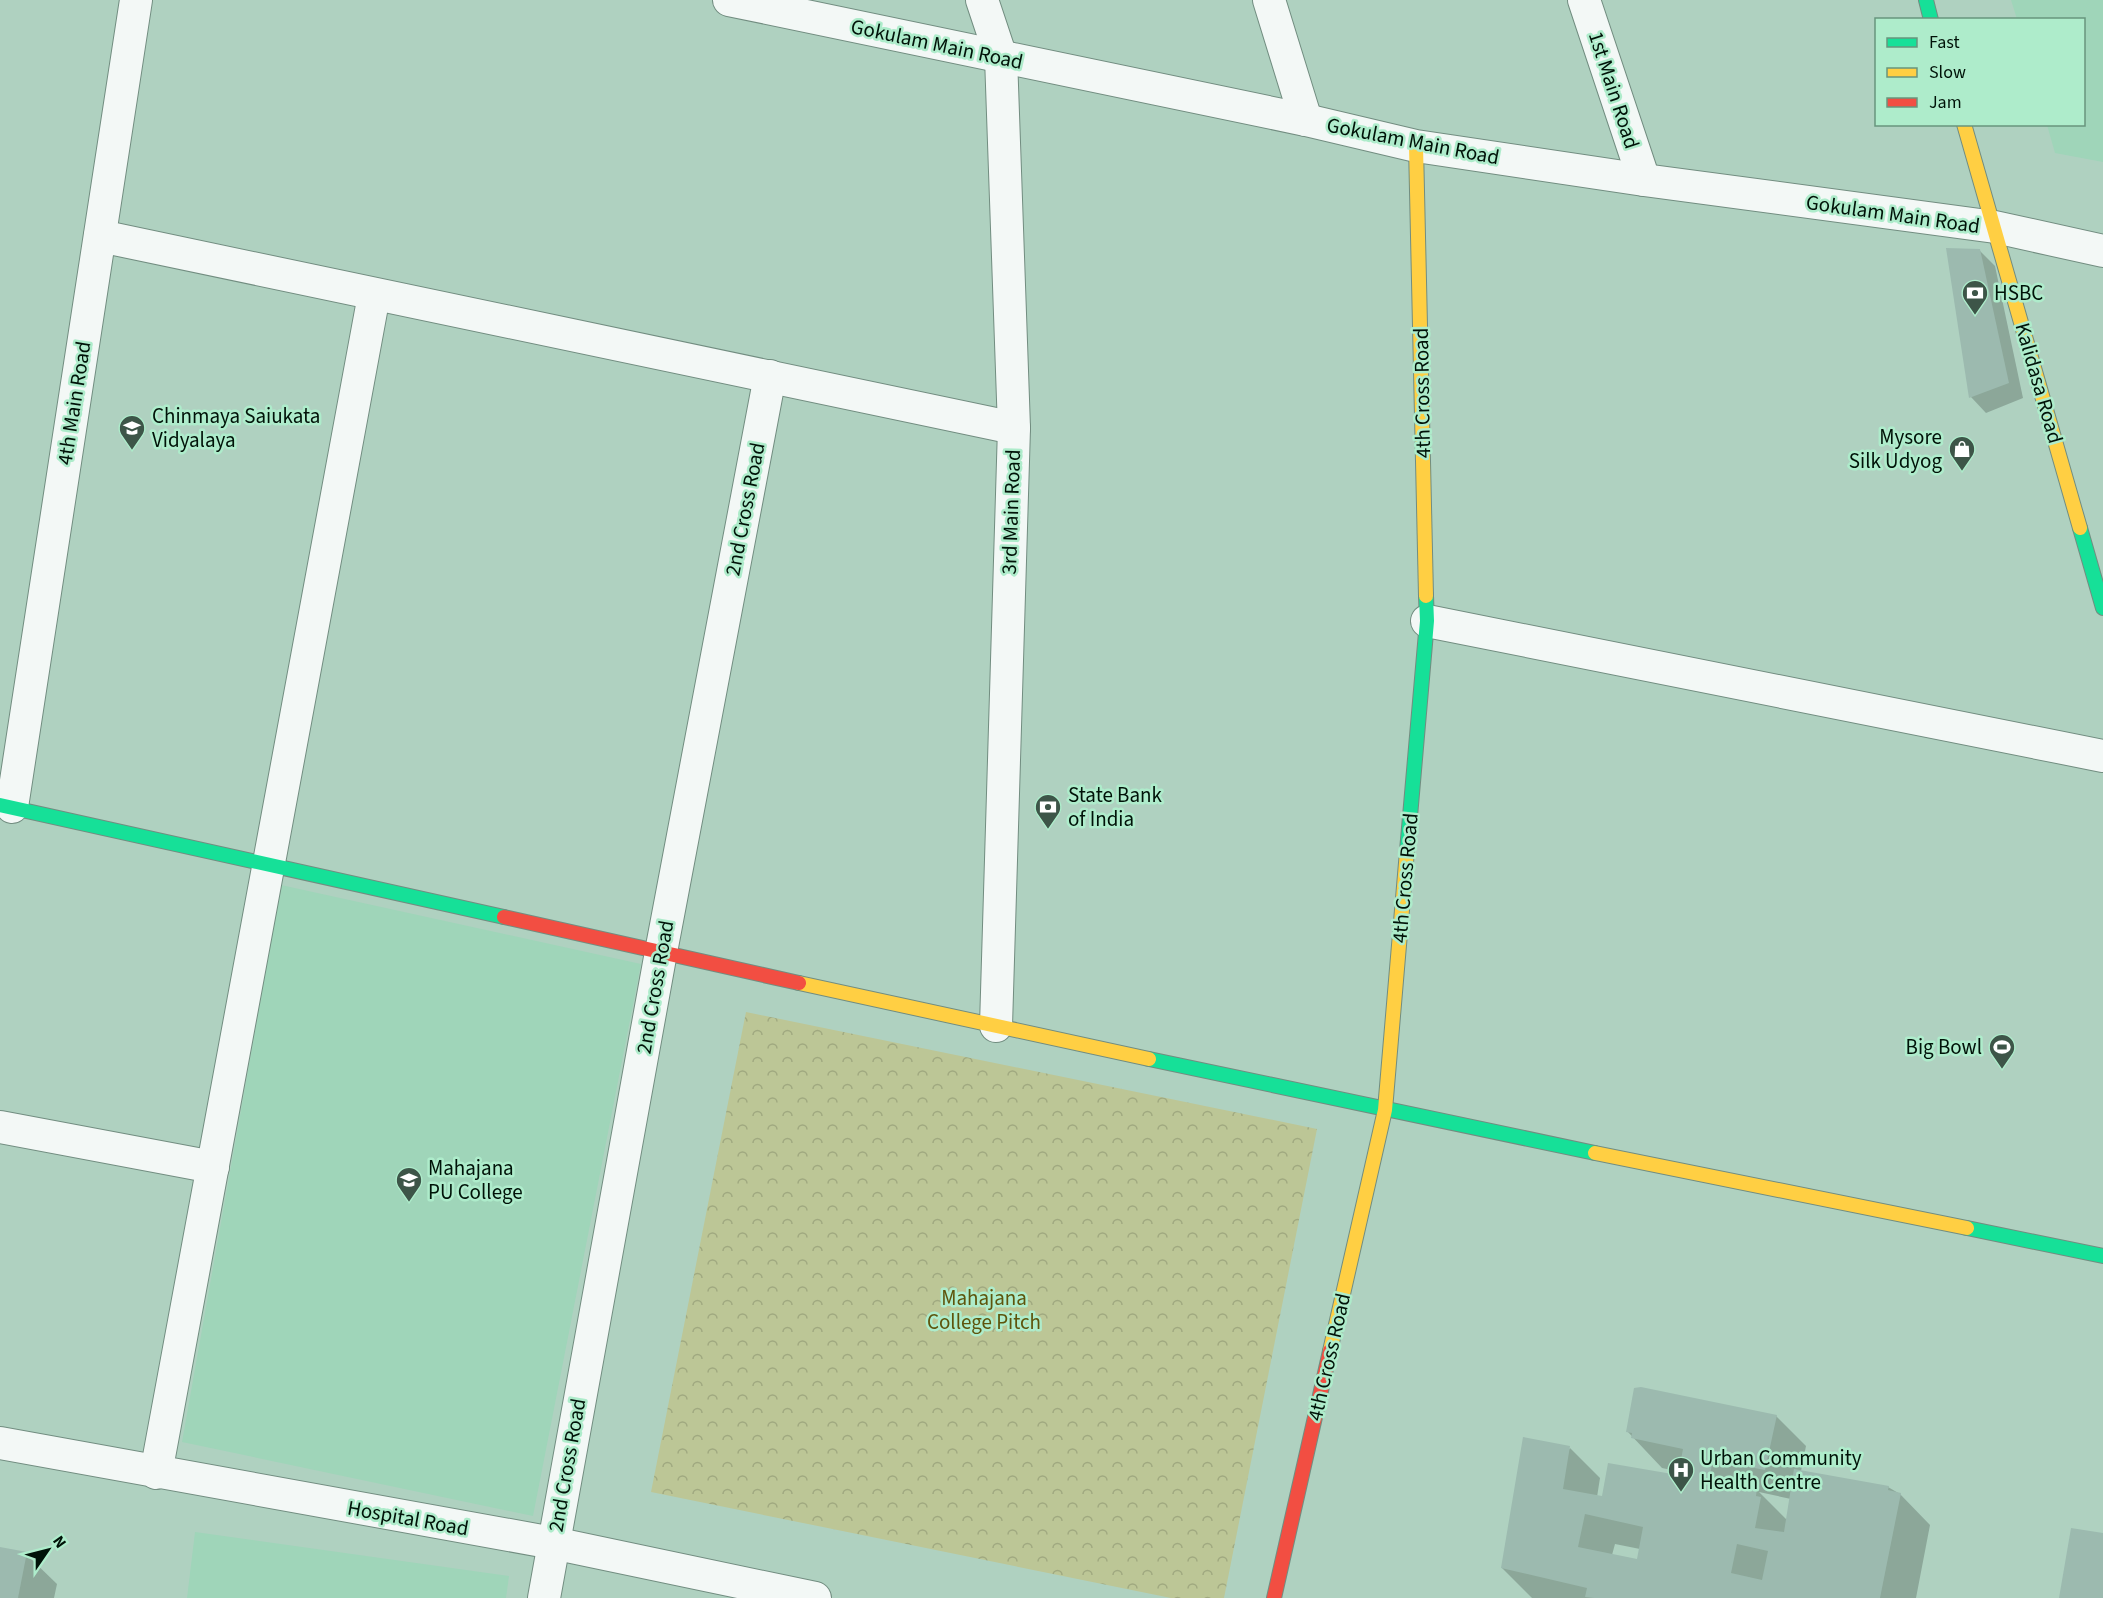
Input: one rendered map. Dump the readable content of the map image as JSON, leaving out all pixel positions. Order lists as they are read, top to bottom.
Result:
{
  "streets": {
    "street": [
      "Gokulam Main Road",
      "1st Main Road",
      "Kalidasa Road",
      "4th Cross Road",
      "4th Main Road",
      "2nd Cross Road",
      "3rd Main Road",
      "Hospital Road"
    ]
  },
  "crossings": [
    ["Gokulam Main Road", "1st Main Road"],
    ["Gokulam Main Road", "Kalidasa Road"],
    ["Gokulam Main Road", "4th Cross Road"],
    ["Gokulam Main Road", "3rd Main Road"],
    ["2nd Cross Road", "Hospital Road"]
  ],
  "parks": ["Mahajana College Pitch"],
  "places": {
    "bank": ["HSBC", "State Bank of India"],
    "school or university": ["Chinmaya Saiukata Vidyalaya", "Mahajana PU College"],
    "shop": ["Mysore Silk Udyog"],
    "sports": ["Big Bowl"],
    "hospital": ["Urban Community Health Centre"]
  },
  "legend": ["Fast", "Slow", "Jam"],
  "north": "top right"
}
